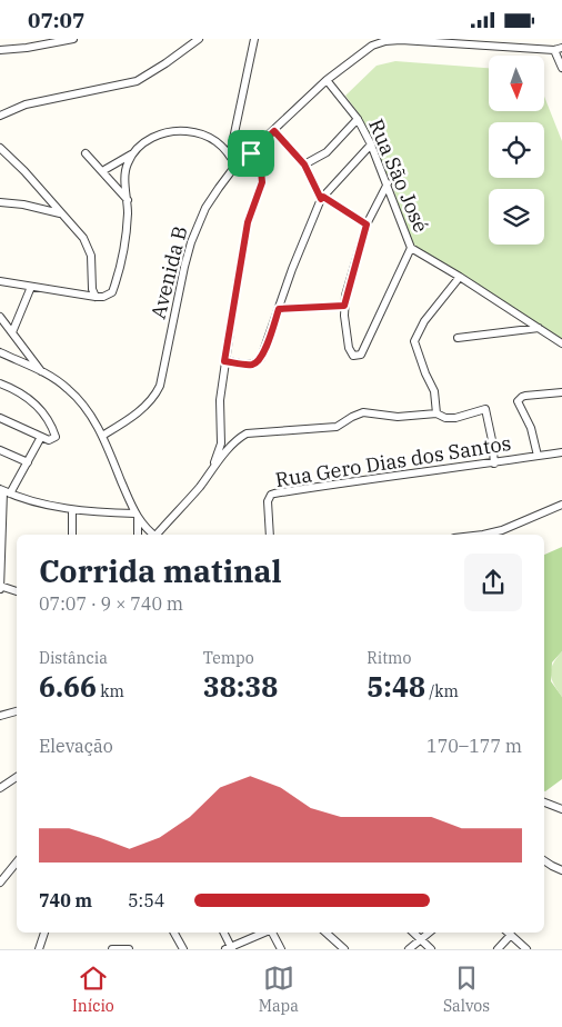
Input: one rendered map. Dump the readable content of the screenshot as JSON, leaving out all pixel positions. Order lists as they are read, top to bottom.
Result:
{
  "streets": {
    "street": ["Rua São José", "Avenida B", "Rua Gero Dias dos Santos"]
  },
  "crossings": [
    ["Rua São José", "Avenida B"]
  ],
  "north": "bottom",
  "page": {
    "status": "07:07",
    "heading": ["Corrida matinal", "07:07 · 9 × 740 m"],
    "stats": [
      ["Distância", "6.66 km"],
      ["Tempo", "38:38"],
      ["Ritmo", "5:48 /km"]
    ],
    "chart": ["Elevação", "170–177 m"],
    "list": [
      {
        "name": "740 m",
        "note": "5:54"
      }
    ],
    "tabs": ["Início", "Mapa", "Salvos"]
  }
}
